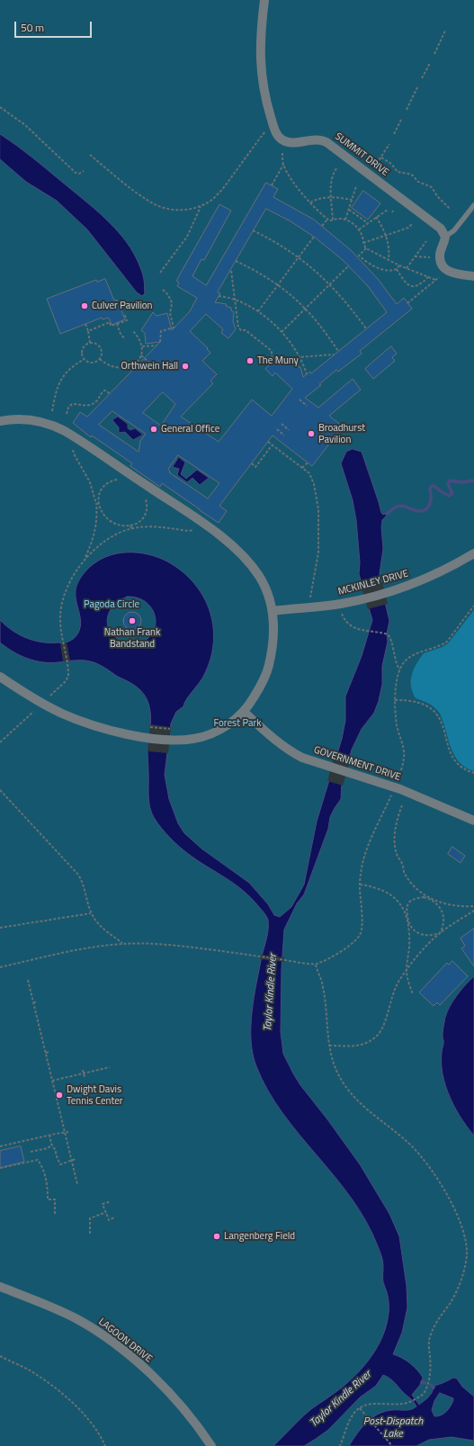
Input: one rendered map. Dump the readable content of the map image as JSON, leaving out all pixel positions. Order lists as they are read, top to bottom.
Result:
{
  "streets": {
    "street": [
      "SUMMIT DRIVE",
      "MCKINLEY DRIVE",
      "GOVERNMENT DRIVE",
      "LAGOON DRIVE"
    ]
  },
  "water": ["Taylor Kindle River", "Post-Dispatch Lake"],
  "parks": ["Pagoda Circle", "Forest Park"],
  "places": [
    "Culver Pavilion",
    "The Muny",
    "Orthwein Hall",
    "General Office",
    "Broadhurst Pavilion",
    "Nathan Frank Bandstand",
    "Dwight Davis Tennis Center",
    "Langenberg Field"
  ],
  "scale_bar": "50 m"
}
